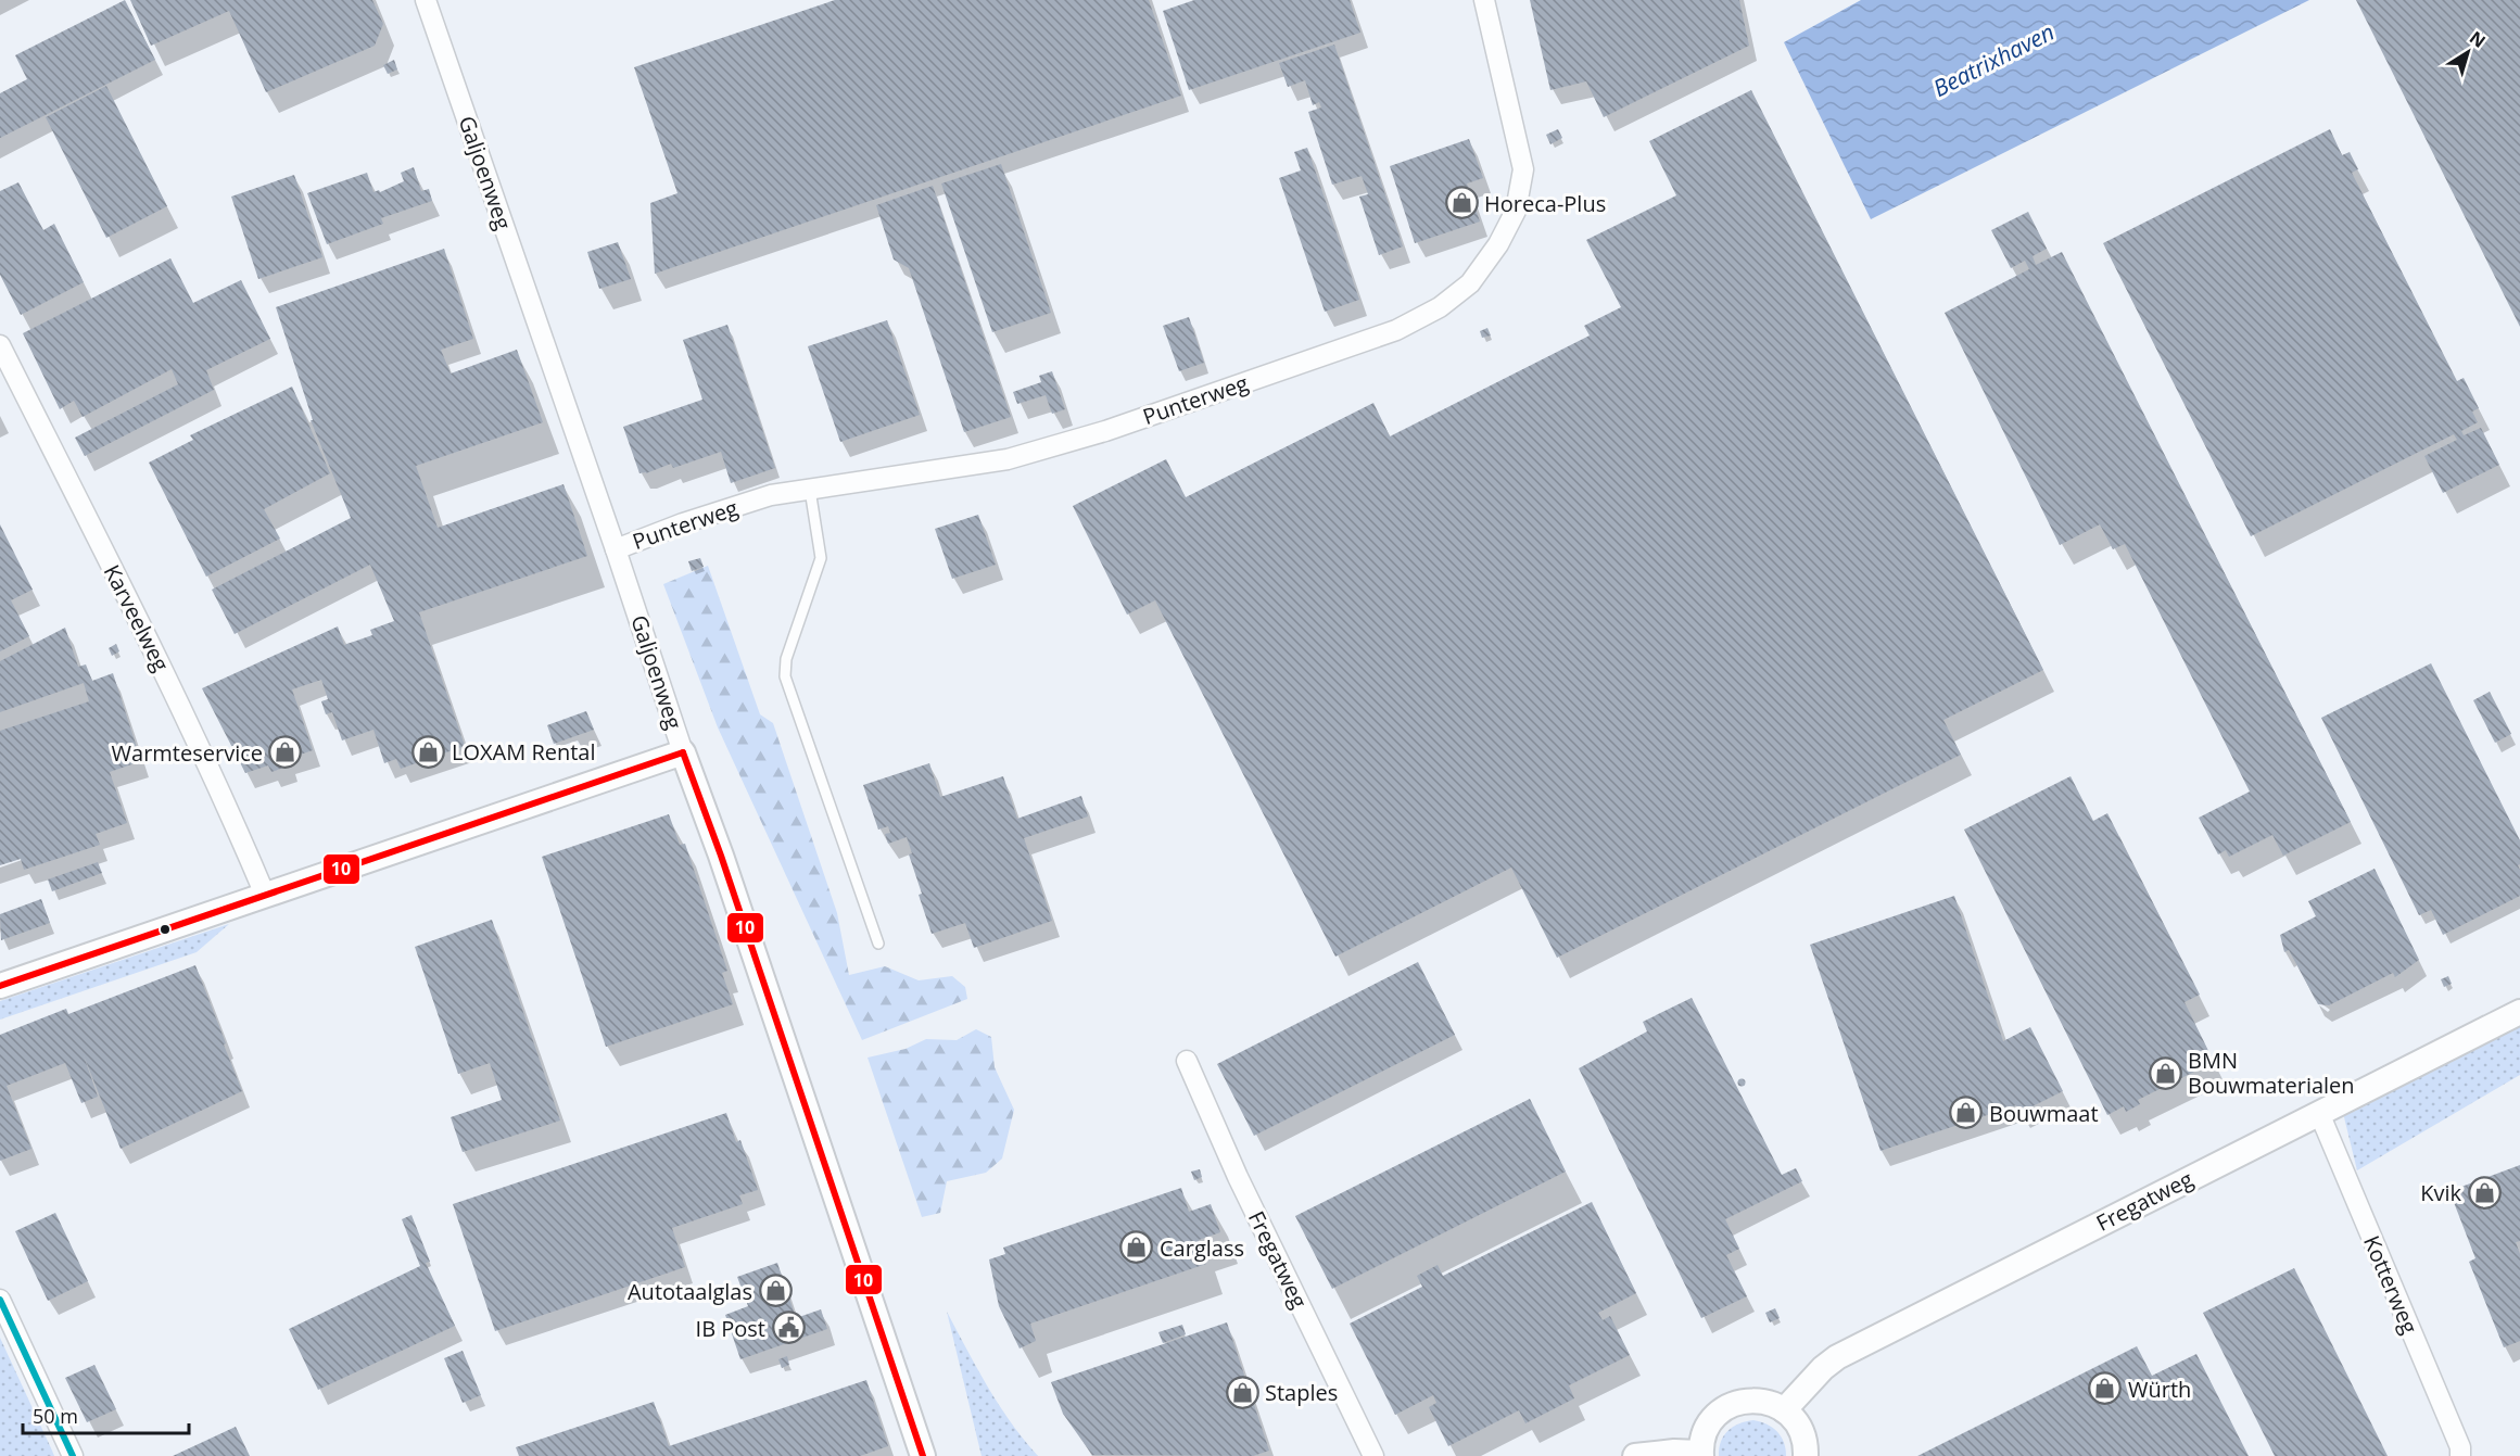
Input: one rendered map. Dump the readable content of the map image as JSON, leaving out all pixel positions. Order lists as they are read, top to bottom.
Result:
{
  "streets": {
    "street": [
      "Galjoenweg",
      "Punterweg",
      "Karveelweg",
      "Fregatweg",
      "Kotterweg"
    ]
  },
  "crossings": [
    ["Galjoenweg", "Punterweg"],
    ["Fregatweg", "Kotterweg"]
  ],
  "water": ["Beatrixhaven"],
  "places": {
    "shop": [
      "Horeca-Plus",
      "LOXAM Rental",
      "Warmteservice",
      "BMN Bouwmaterialen",
      "Bouwmaat",
      "Kvik",
      "Carglass",
      "Autotaalglas",
      "Würth",
      "Staples"
    ],
    "public building": ["IB Post"]
  },
  "lines": ["transit line 10"],
  "scale_bar": "50 m",
  "north": "top right"
}
